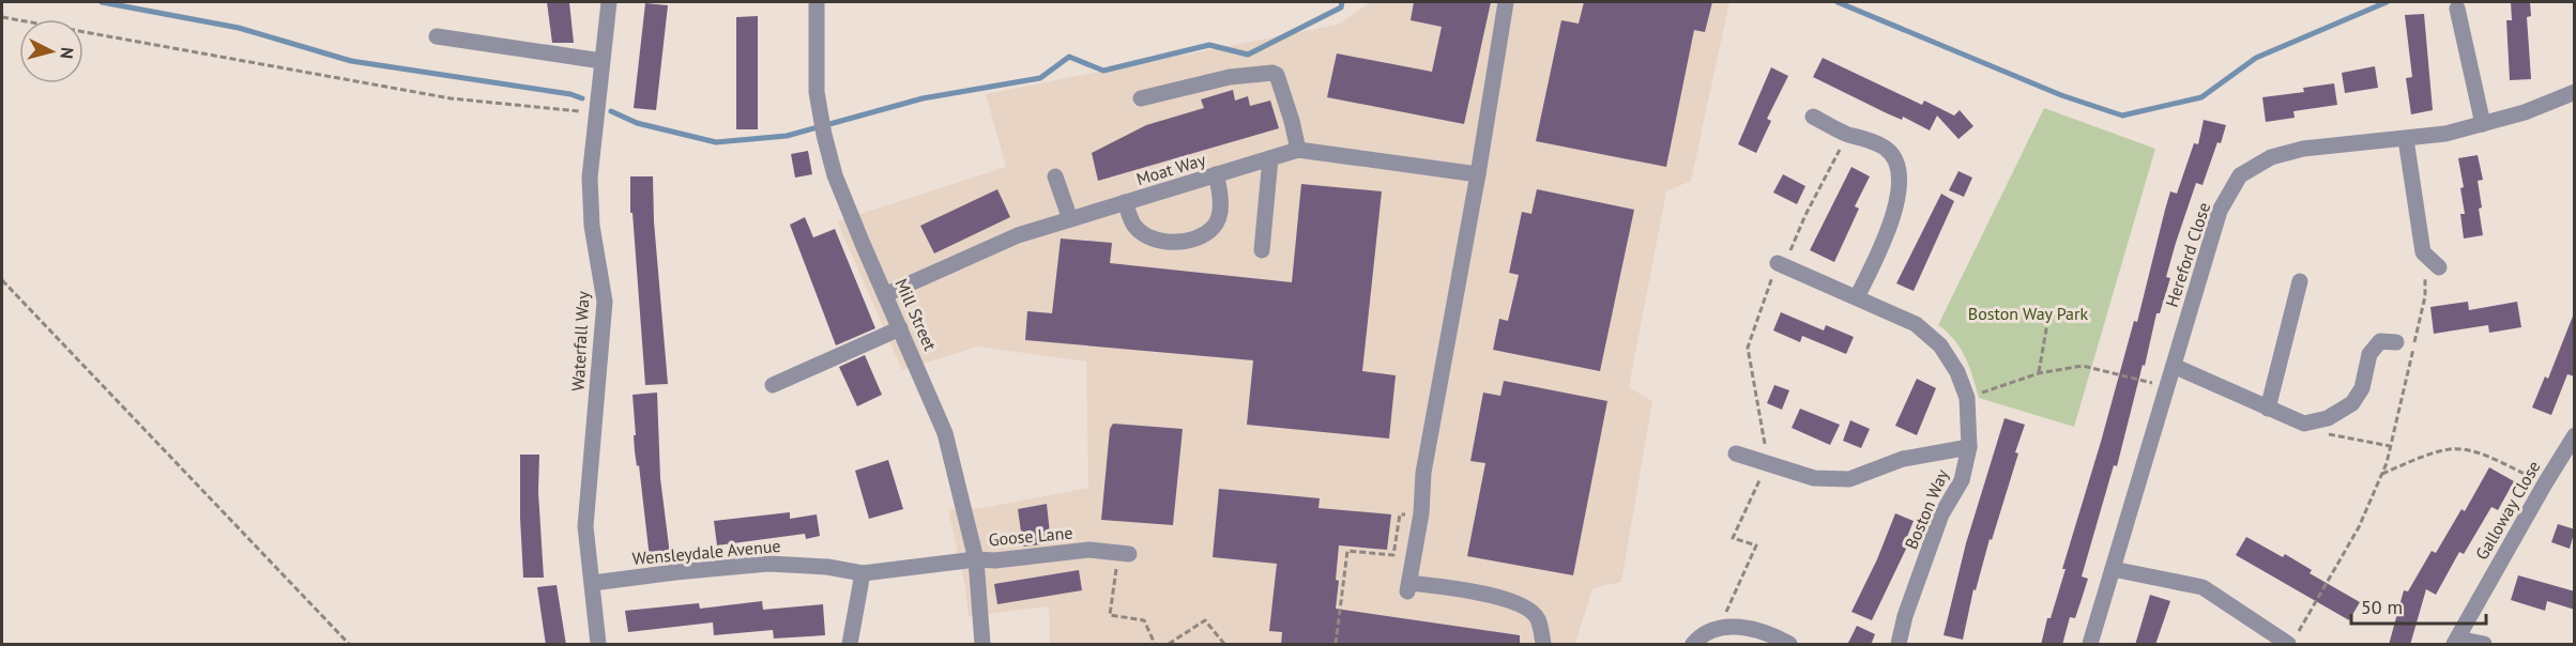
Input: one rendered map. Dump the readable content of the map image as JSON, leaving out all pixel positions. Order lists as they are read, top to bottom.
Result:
{
  "streets": {
    "street": [
      "Moat Way",
      "Hereford Close",
      "Mill Street",
      "Waterfall Way",
      "Boston Way",
      "Galloway Close",
      "Goose Lane",
      "Wensleydale Avenue"
    ]
  },
  "crossings": [
    ["Moat Way", "Mill Street"],
    ["Mill Street", "Goose Lane"],
    ["Mill Street", "Wensleydale Avenue"],
    ["Waterfall Way", "Wensleydale Avenue"],
    ["Goose Lane", "Wensleydale Avenue"]
  ],
  "parks": ["Boston Way Park"],
  "scale_bar": "50 m",
  "north": "right"
}
